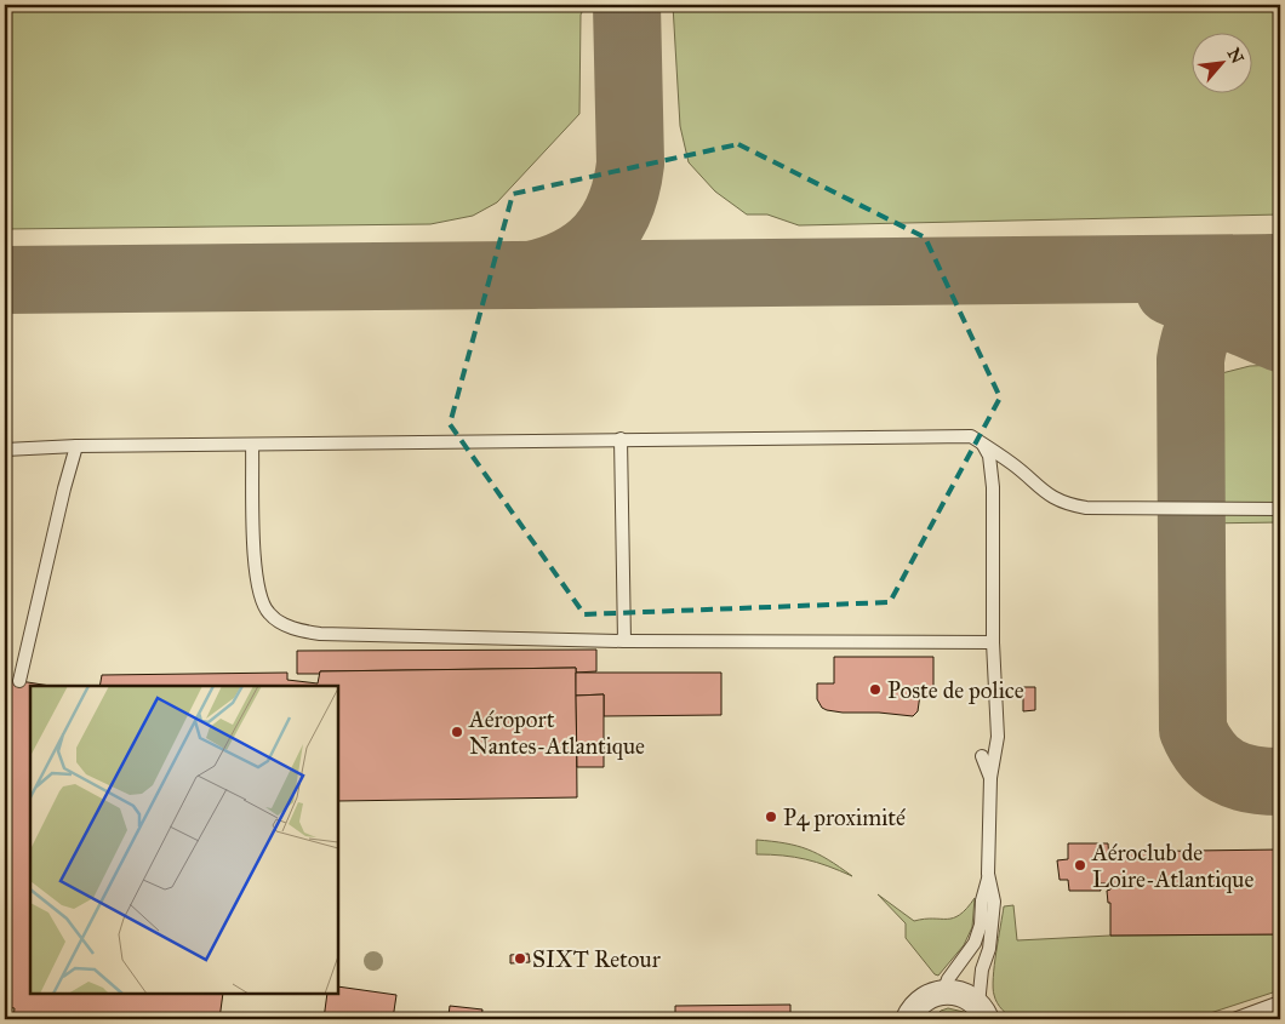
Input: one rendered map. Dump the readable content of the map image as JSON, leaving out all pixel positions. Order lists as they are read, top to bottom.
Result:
{
  "places": [
    "Poste de police",
    "Aéroport Nantes-Atlantique",
    "P4 proximité",
    "Aéroclub de Loire-Atlantique",
    "SIXT Retour"
  ],
  "north": "top right"
}
